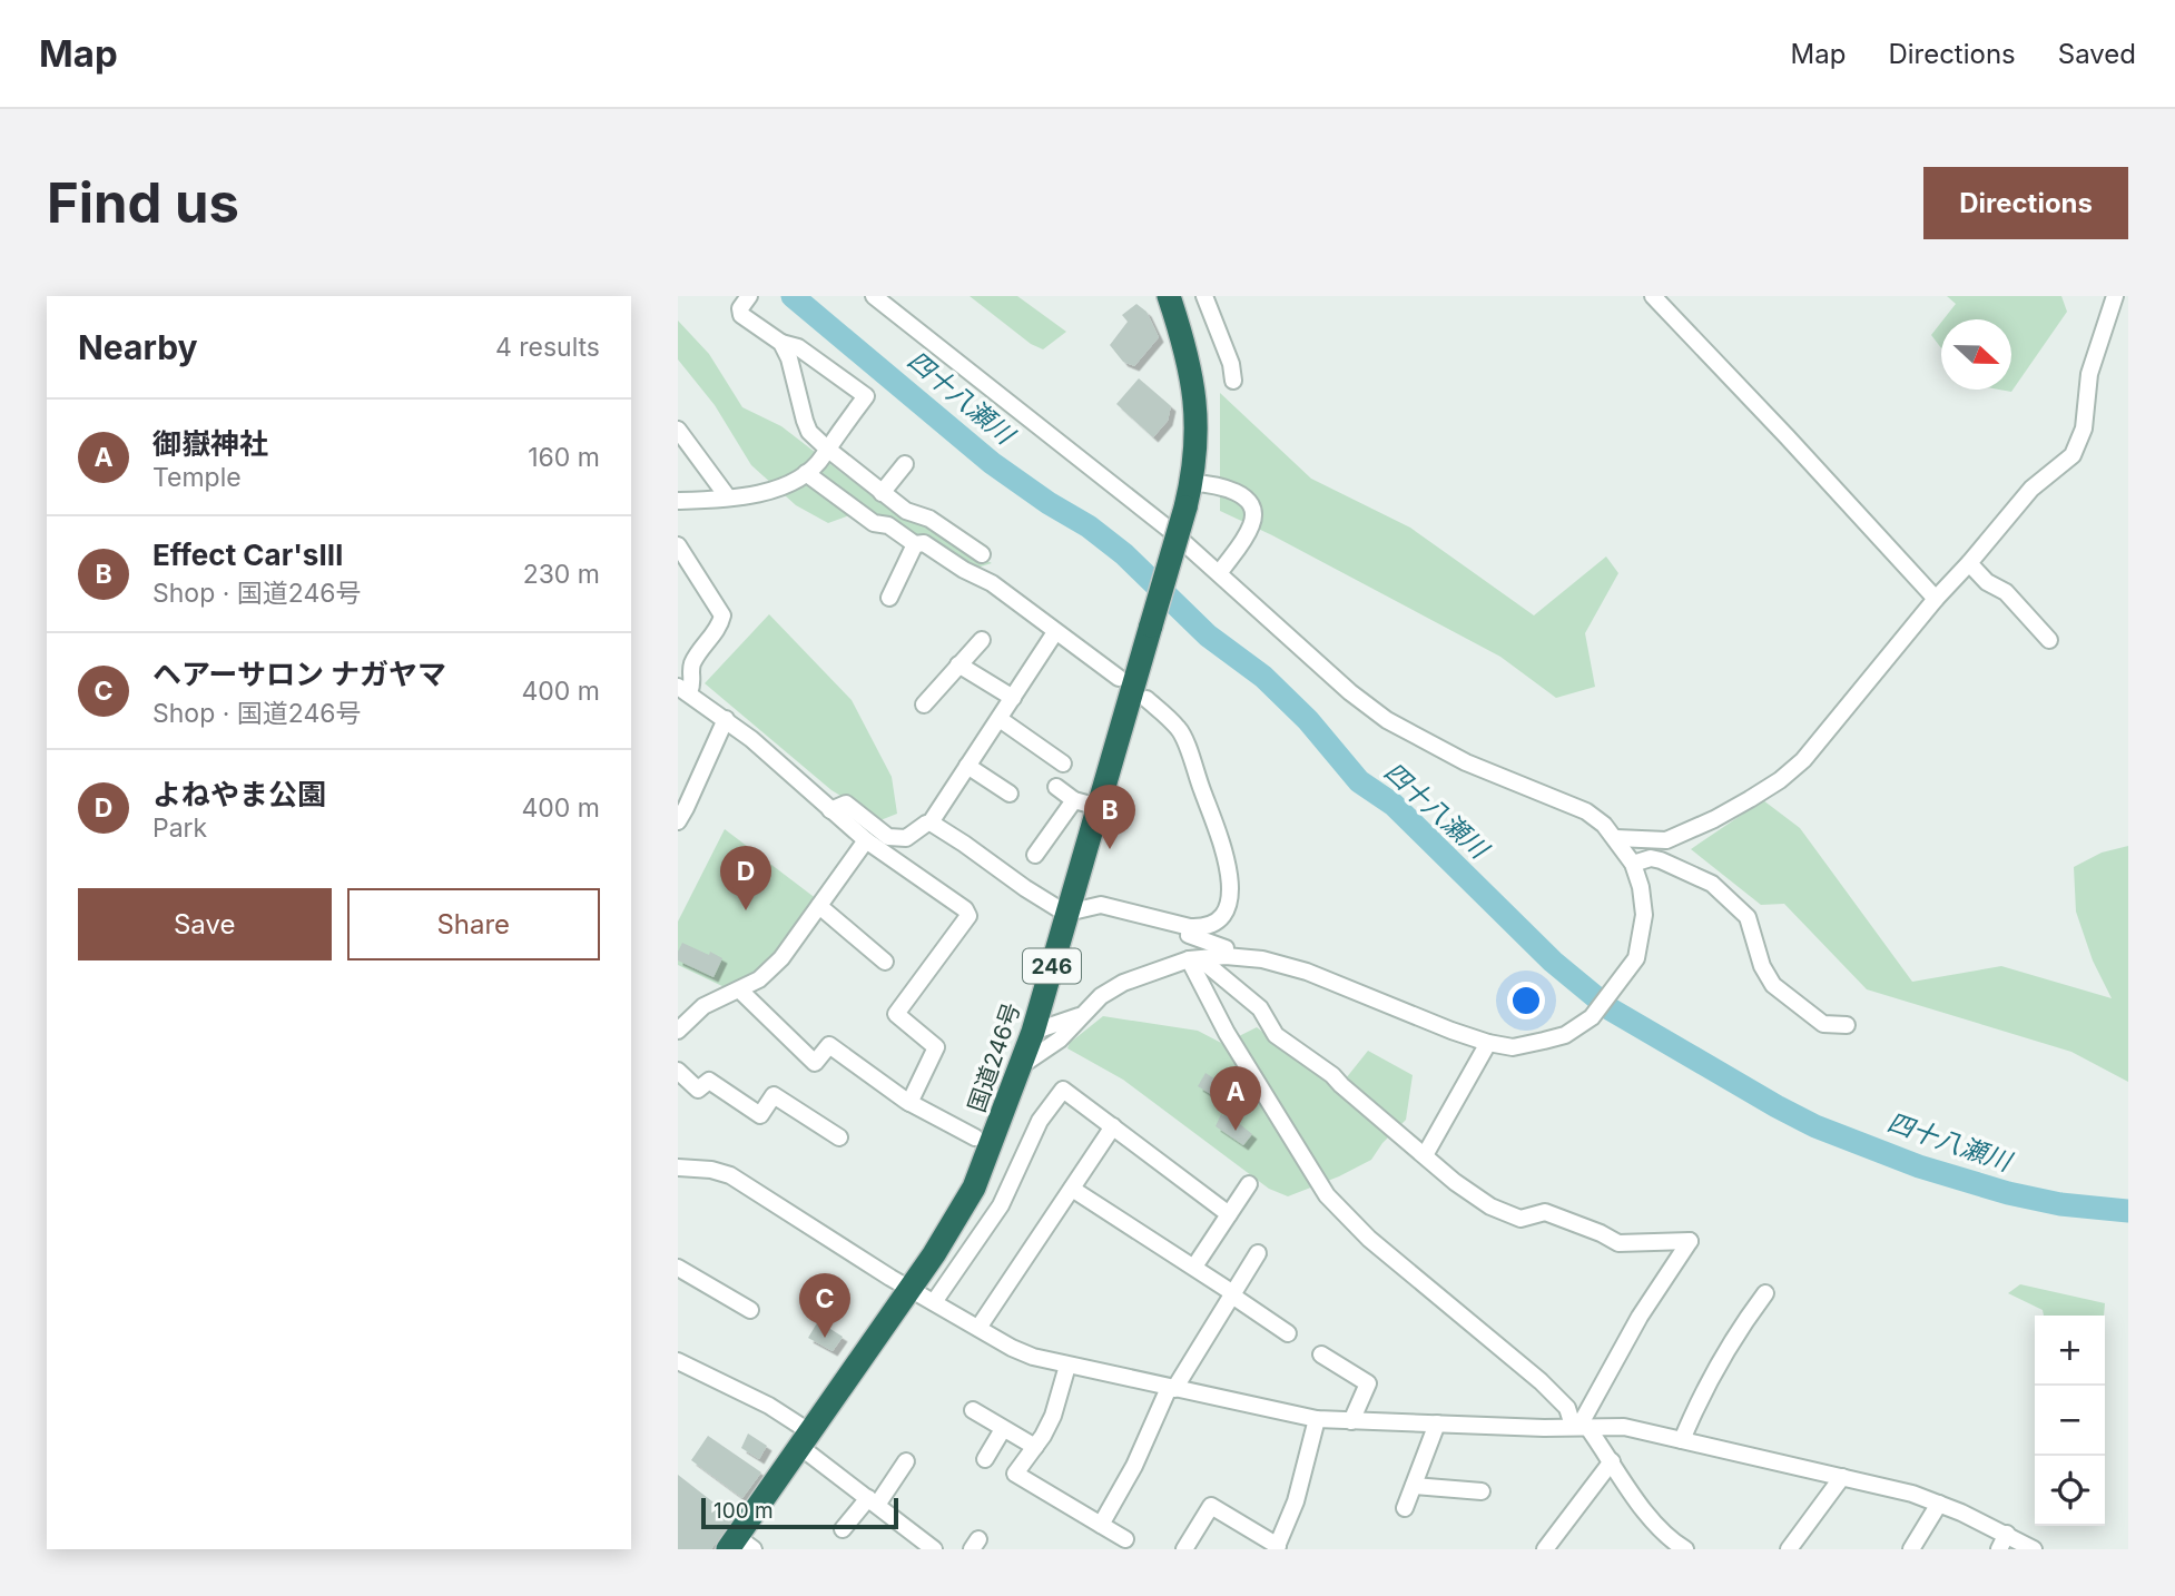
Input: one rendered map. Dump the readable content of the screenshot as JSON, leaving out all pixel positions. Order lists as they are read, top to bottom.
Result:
{
  "streets": {
    "highway": ["246", "国道246号"]
  },
  "water": ["四十八瀬川"],
  "scale_bar": "100 m",
  "north": "right",
  "page": {
    "header": "Map",
    "nav": ["Map", "Directions", "Saved"],
    "buttons": [
      "Directions",
      ["Save", "Share"]
    ],
    "title": "Find us",
    "heading": ["Nearby", "4 results"],
    "list": [
      {
        "mark": "A",
        "name": "御嶽神社",
        "note": "Temple",
        "value": "160 m"
      },
      {
        "mark": "B",
        "name": "Effect Car'sⅢ",
        "note": "Shop · 国道246号",
        "value": "230 m"
      },
      {
        "mark": "C",
        "name": "ヘアーサロン ナガヤマ",
        "note": "Shop · 国道246号",
        "value": "400 m"
      },
      {
        "mark": "D",
        "name": "よねやま公園",
        "note": "Park",
        "value": "400 m"
      }
    ],
    "pins": [
      "B",
      "D",
      "A",
      "C"
    ],
    "map_buttons": ["+", "−"],
    "scale": "100 m"
  }
}
